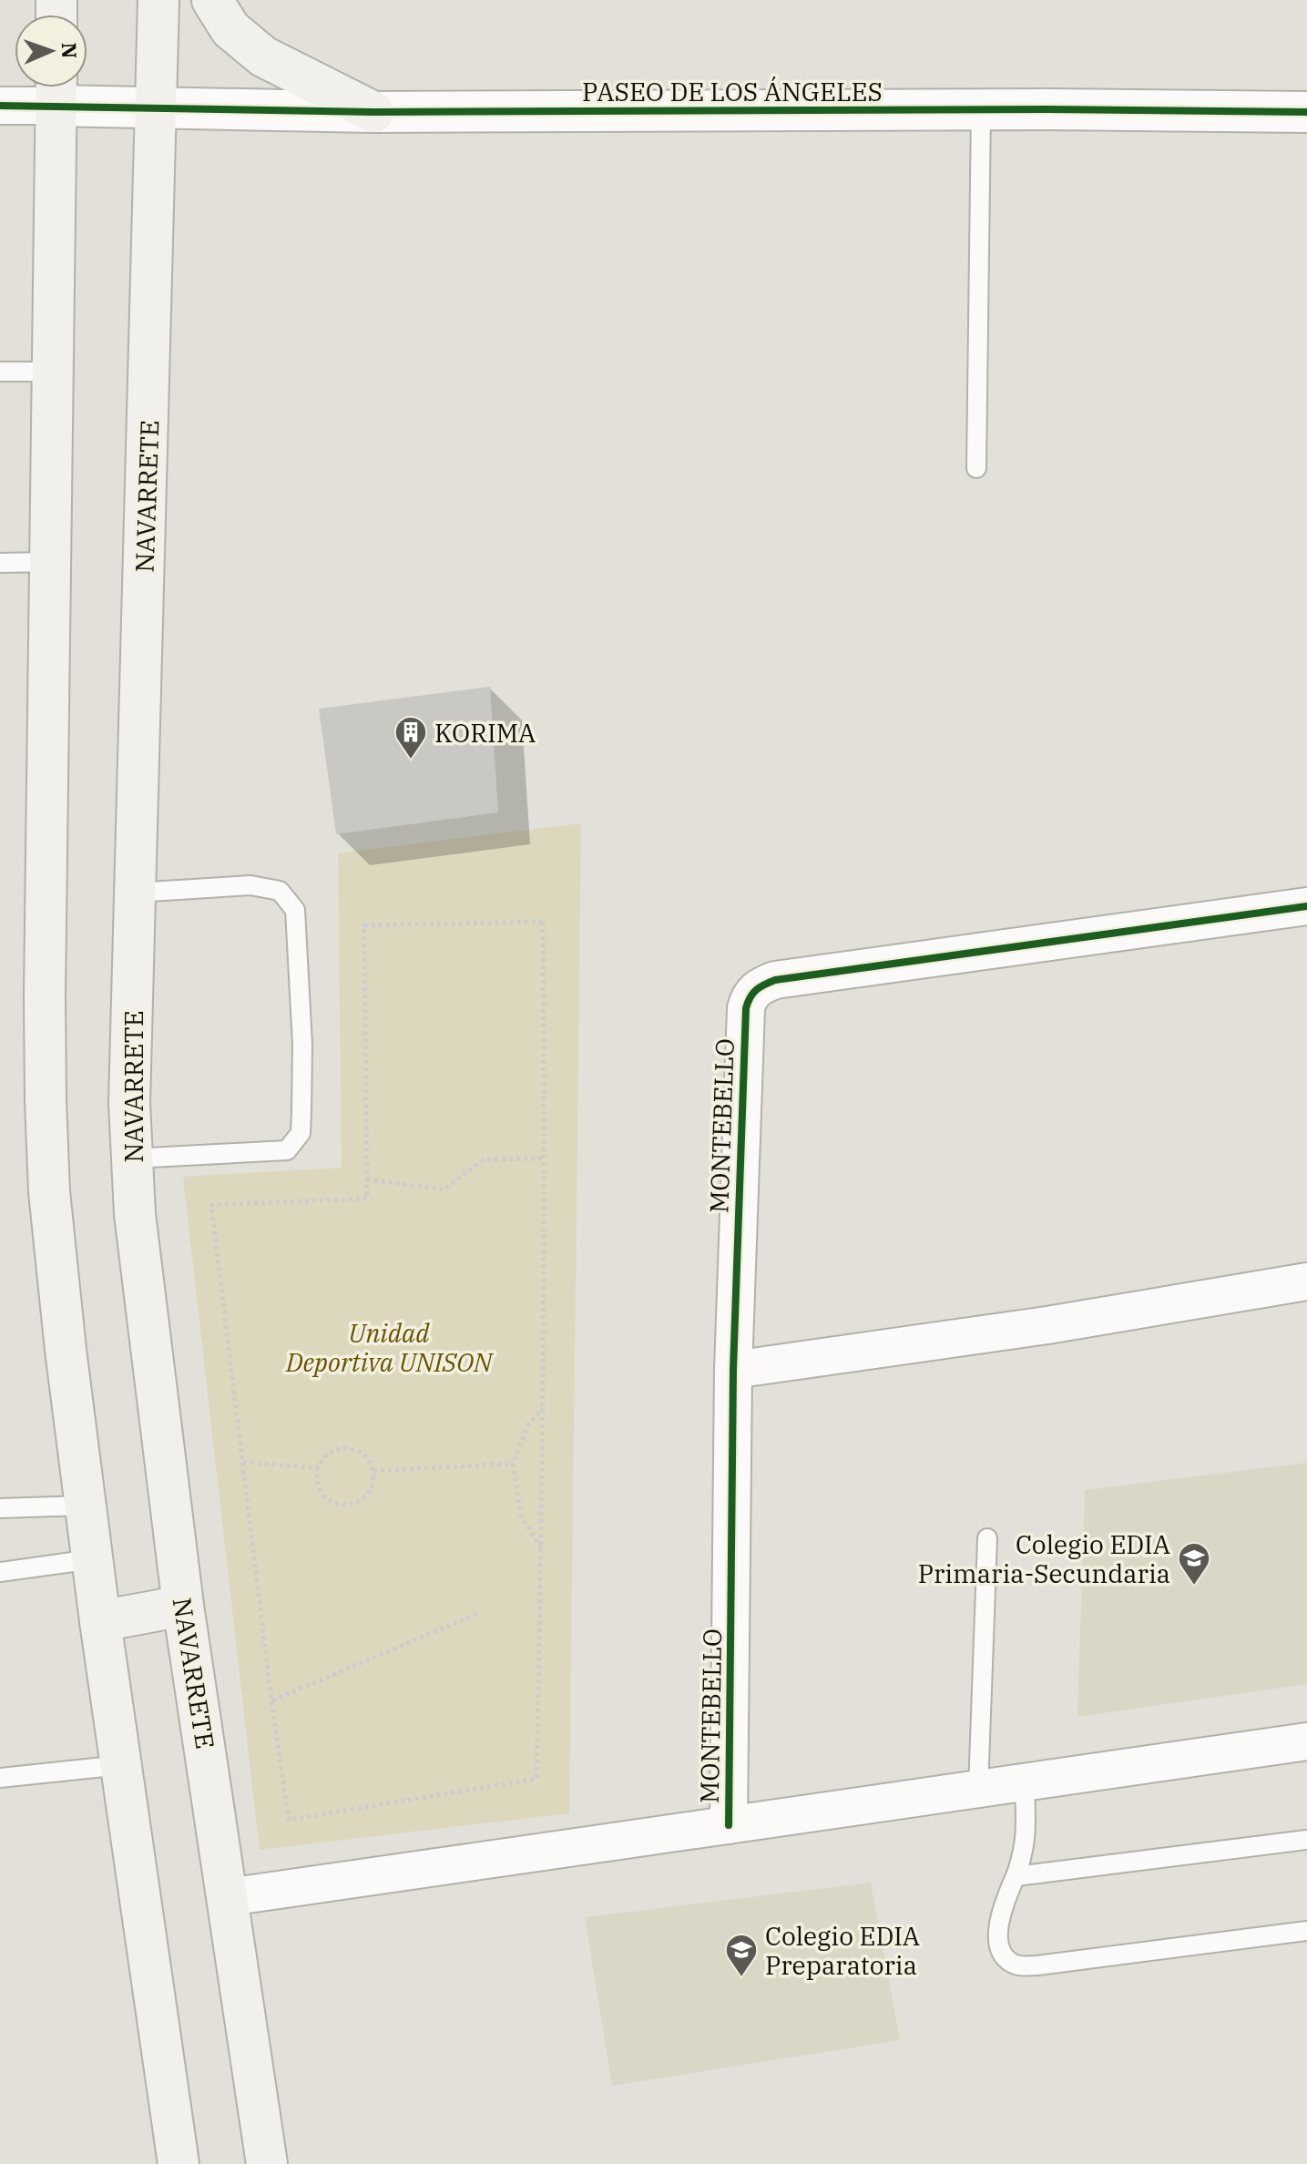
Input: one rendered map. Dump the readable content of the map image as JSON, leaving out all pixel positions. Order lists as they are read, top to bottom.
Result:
{
  "streets": {
    "main road": ["NAVARRETE"],
    "street": ["PASEO DE LOS ÁNGELES", "MONTEBELLO"]
  },
  "crossings": [
    ["PASEO DE LOS ÁNGELES", "NAVARRETE"]
  ],
  "parks": ["Unidad Deportiva UNISON"],
  "places": {
    "building": ["KORIMA"],
    "school or university": ["Colegio EDIA Primaria-Secundaria", "Colegio EDIA Preparatoria"]
  },
  "north": "right"
}
